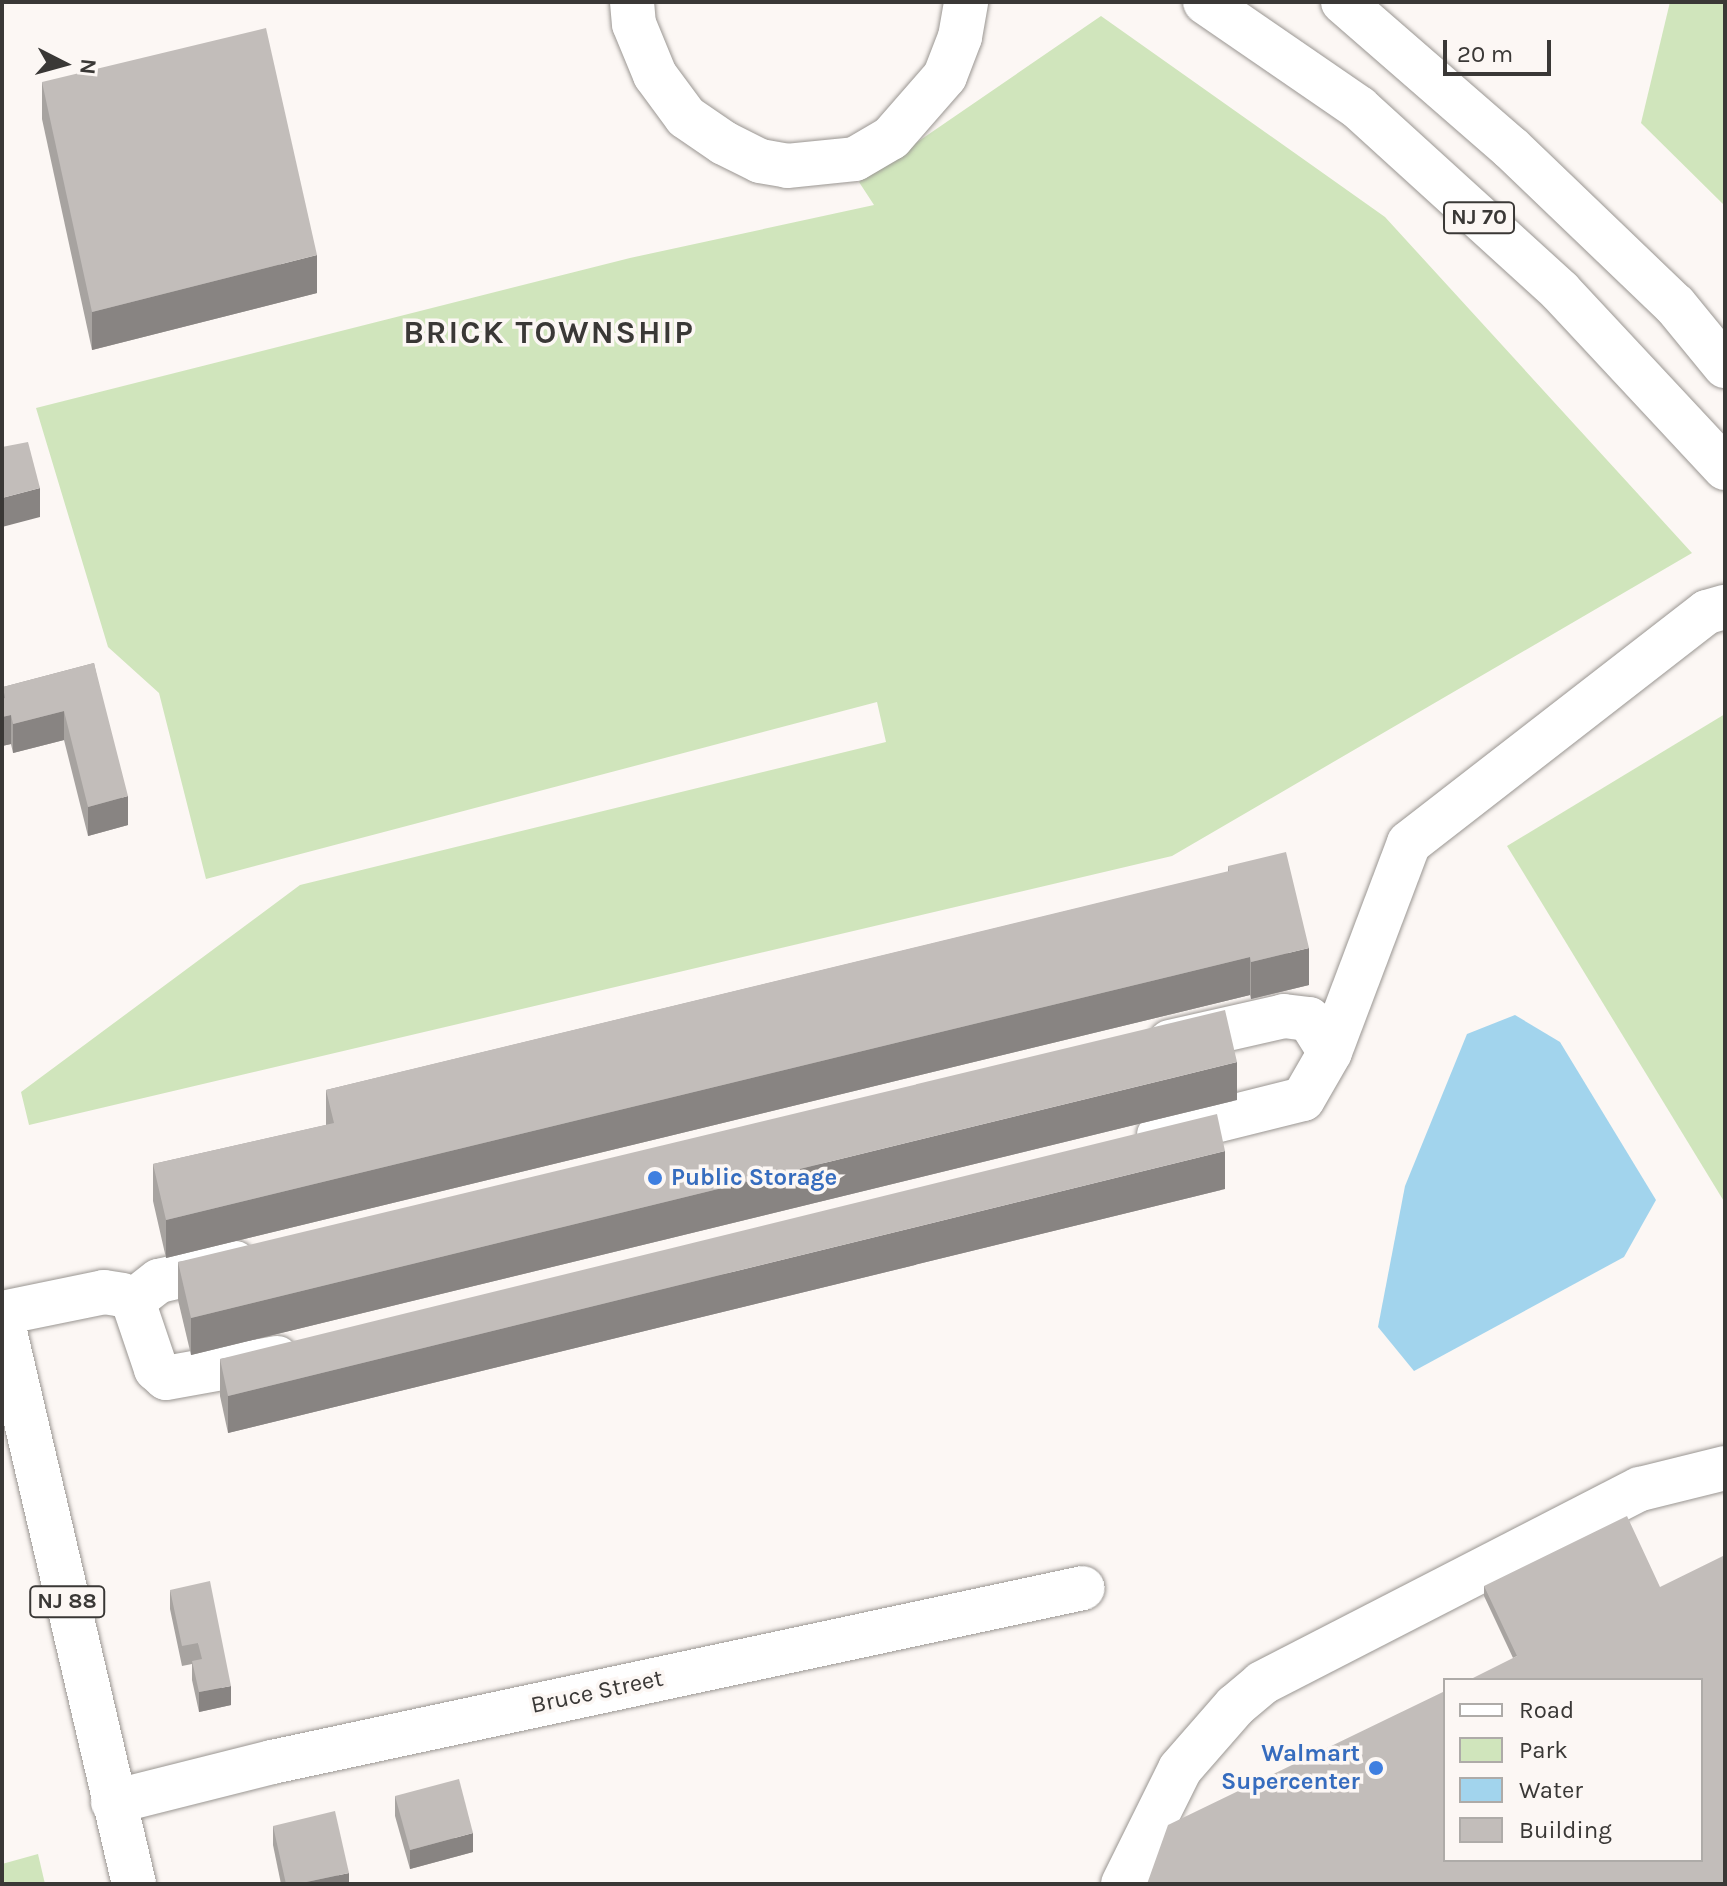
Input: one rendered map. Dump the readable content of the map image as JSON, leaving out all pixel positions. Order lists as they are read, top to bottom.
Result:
{
  "streets": {
    "main road": ["NJ 70", "NJ 88", "Bruce Street"]
  },
  "crossings": [
    ["NJ 88", "Bruce Street"]
  ],
  "districts": ["BRICK TOWNSHIP"],
  "places": ["Public Storage", "Walmart Supercenter"],
  "legend": [
    "Road",
    "Park",
    "Water",
    "Building"
  ],
  "scale_bar": "20 m",
  "north": "right"
}
